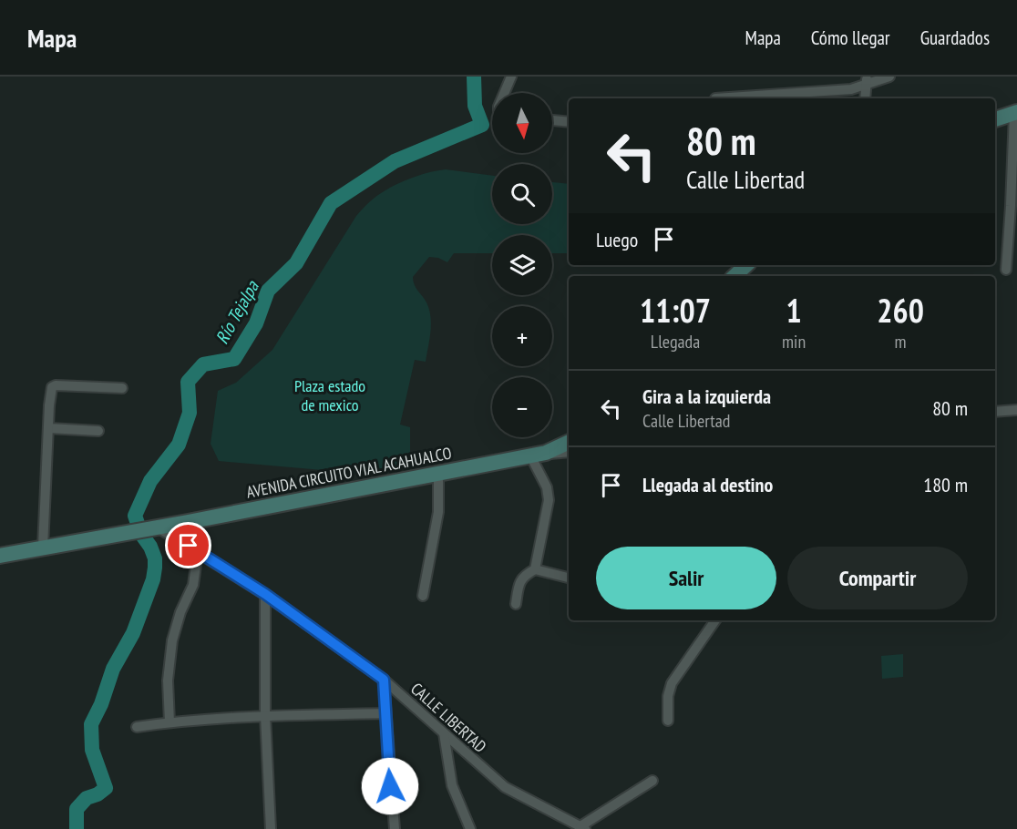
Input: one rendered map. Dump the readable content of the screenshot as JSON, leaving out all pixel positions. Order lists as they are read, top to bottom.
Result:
{
  "streets": {
    "street": ["AVENIDA CIRCUITO VIAL ACAHUALCO", "CALLE LIBERTAD"]
  },
  "crossings": [
    ["AVENIDA CIRCUITO VIAL ACAHUALCO", "CALLE LIBERTAD"]
  ],
  "water": ["Río Tejalpa"],
  "parks": ["Plaza estado de mexico"],
  "north": "bottom",
  "page": {
    "header": "Mapa",
    "nav": ["Mapa", "Cómo llegar", "Guardados"],
    "map_buttons": ["+", "−"],
    "turn": ["80 m", "Calle Libertad"],
    "then": "Luego",
    "eta": [
      "11:07",
      "Llegada",
      "1",
      "min",
      "260",
      "m"
    ],
    "list": [
      {
        "name": "Gira a la izquierda",
        "note": "Calle Libertad",
        "value": "80 m"
      },
      {
        "name": "Llegada al destino",
        "value": "180 m"
      }
    ],
    "buttons": ["Salir", "Compartir"]
  }
}
